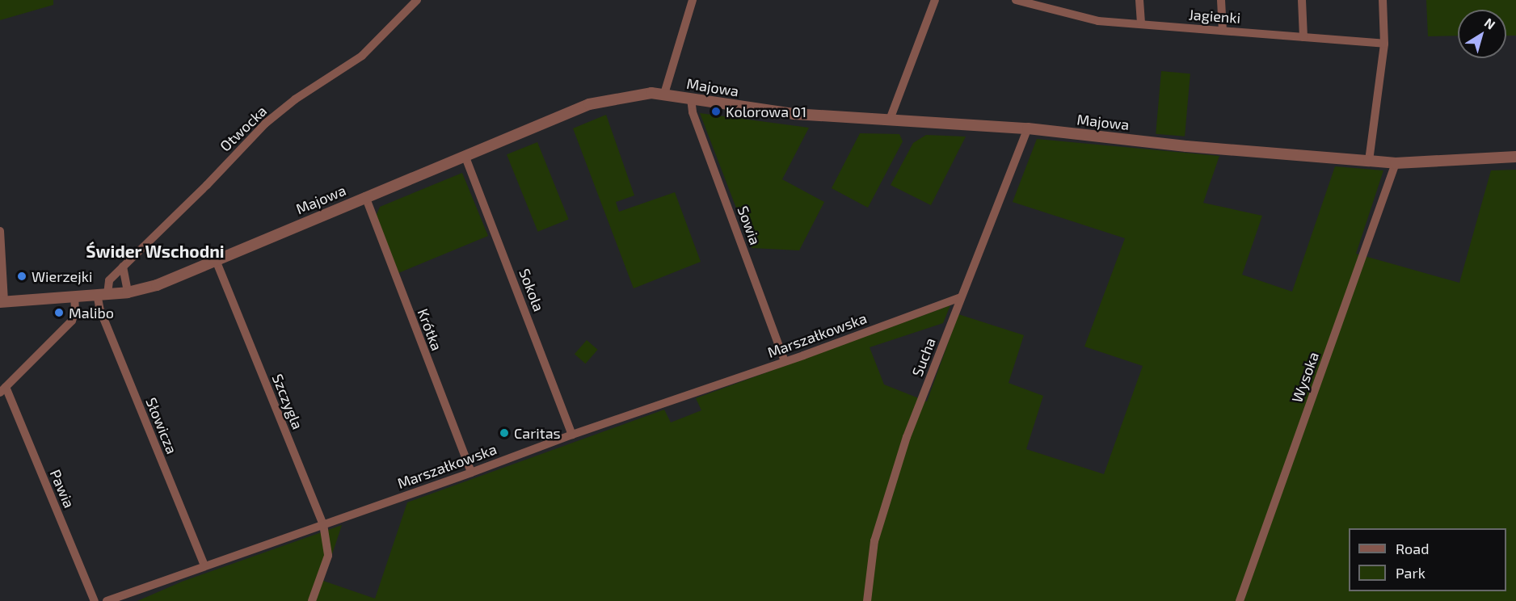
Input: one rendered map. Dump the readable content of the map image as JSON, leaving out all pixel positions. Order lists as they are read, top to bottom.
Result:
{
  "streets": {
    "street": [
      "Jagienki",
      "Majowa",
      "Otwocka",
      "Sowia",
      "Sokola",
      "Krótka",
      "Marszałkowska",
      "Sucha",
      "Wysoka",
      "Szczygla",
      "Słowicza",
      "Pawia"
    ]
  },
  "crossings": [
    ["Majowa", "Otwocka"],
    ["Majowa", "Sowia"],
    ["Majowa", "Sokola"],
    ["Majowa", "Krótka"],
    ["Majowa", "Sucha"],
    ["Majowa", "Wysoka"],
    ["Majowa", "Szczygla"],
    ["Majowa", "Słowicza"],
    ["Otwocka", "Słowicza"],
    ["Sowia", "Marszałkowska"],
    ["Sokola", "Marszałkowska"],
    ["Krótka", "Marszałkowska"],
    ["Marszałkowska", "Sucha"],
    ["Marszałkowska", "Szczygla"],
    ["Marszałkowska", "Słowicza"]
  ],
  "districts": ["Świder Wschodni"],
  "places": [
    "Kolorowa 01",
    "Wierzejki",
    "Malibo",
    "Caritas"
  ],
  "legend": ["Road", "Park"],
  "north": "top right"
}
